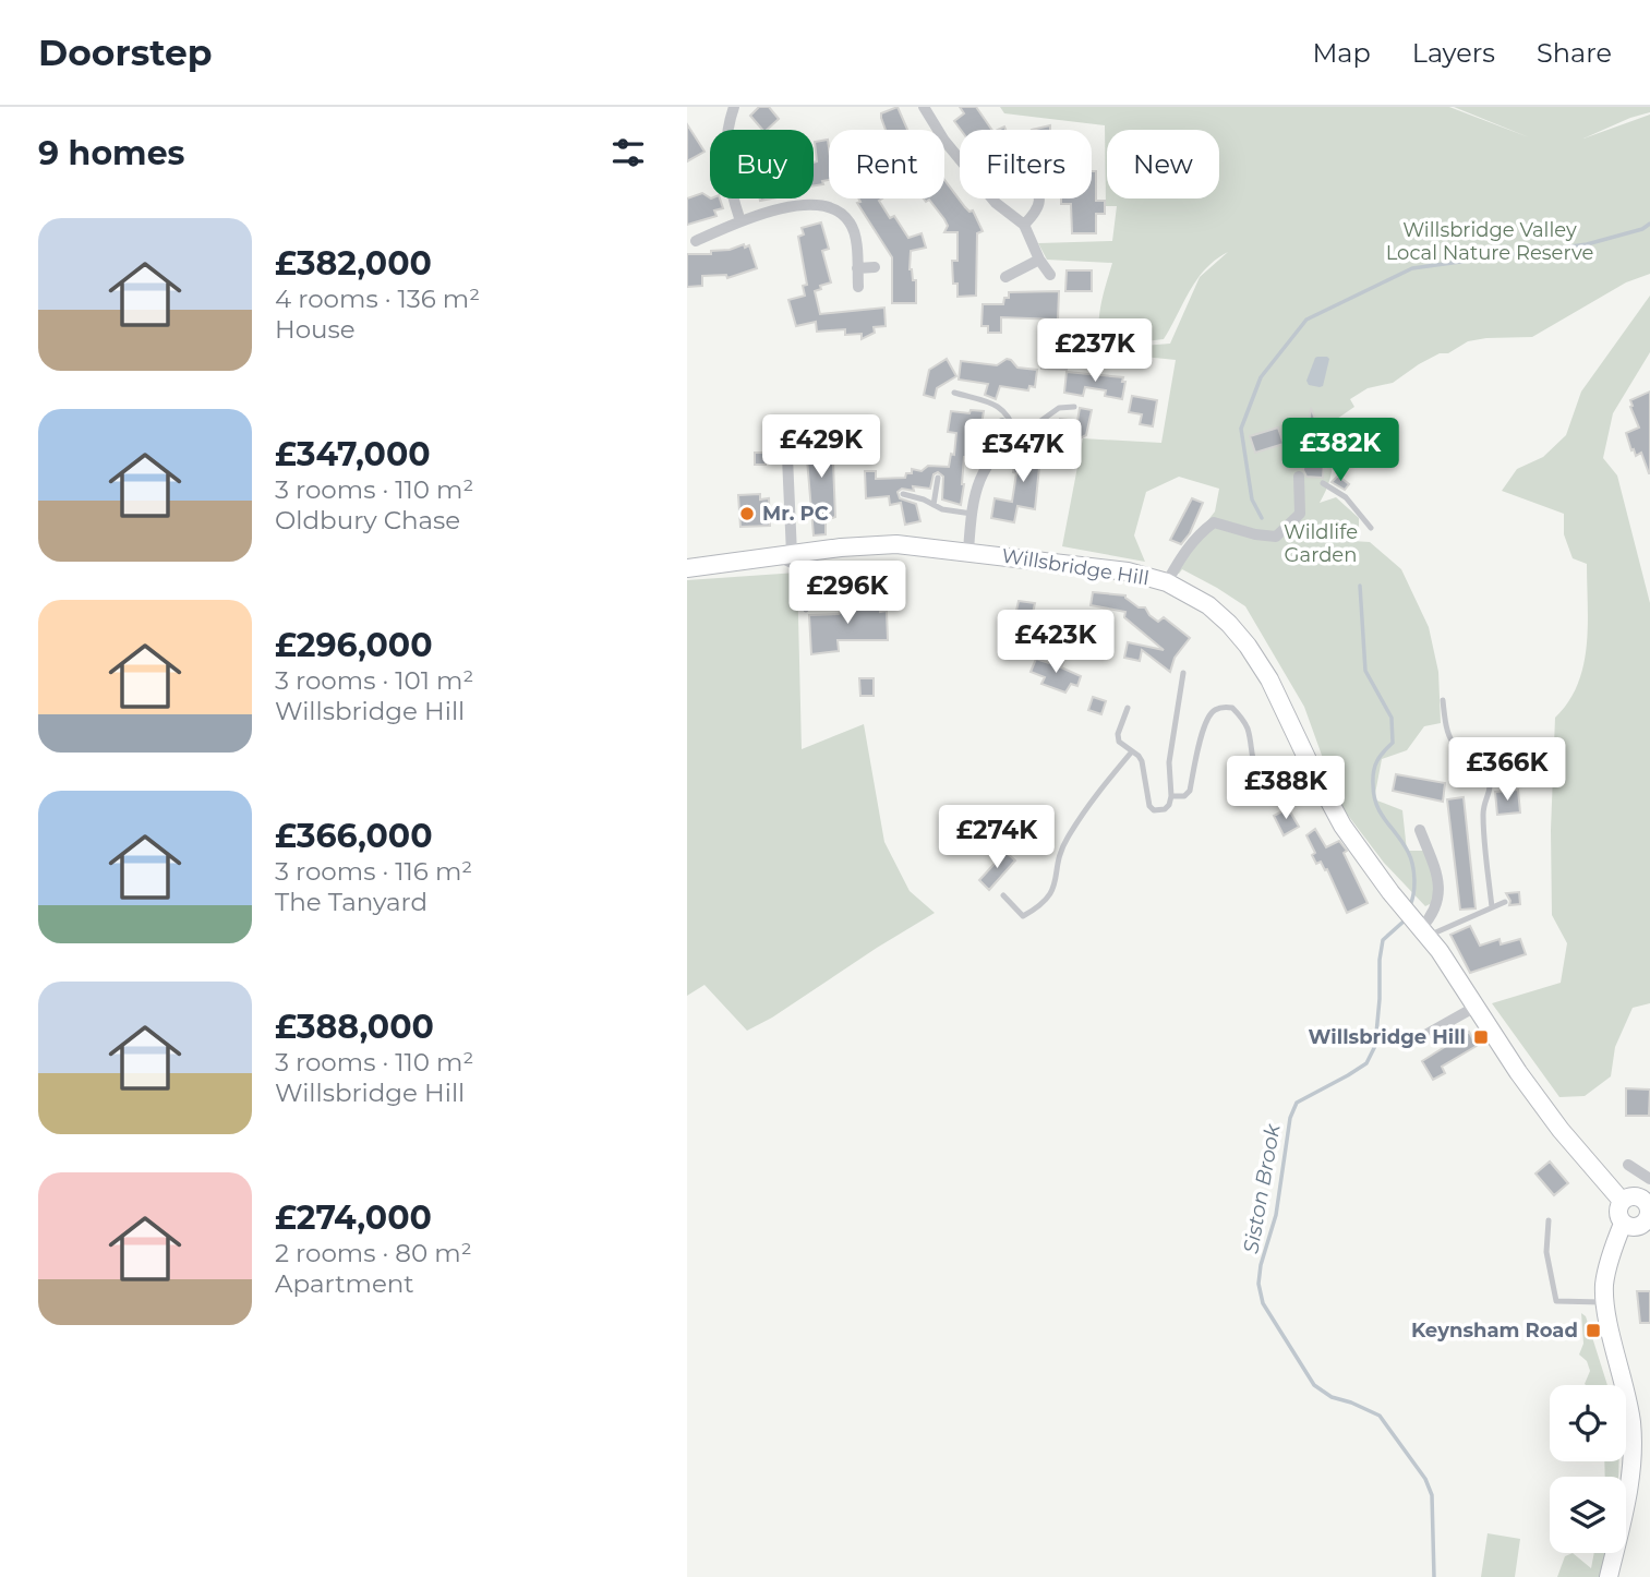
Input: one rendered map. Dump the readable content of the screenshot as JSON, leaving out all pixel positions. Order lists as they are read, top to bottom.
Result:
{
  "streets": {
    "main road": ["Willsbridge Hill"]
  },
  "water": ["Siston Brook"],
  "parks": ["Willsbridge Valley Local Nature Reserve", "Wildlife Garden"],
  "places": {
    "other": ["Mr. PC"],
    "transit": ["Willsbridge Hill", "Keynsham Road"]
  },
  "page": {
    "header": "Doorstep",
    "nav": ["Map", "Layers", "Share"],
    "heading": "9 homes",
    "chip": [
      "Buy",
      "Rent",
      "Filters",
      "New"
    ],
    "list": [
      {
        "name": "£382,000",
        "note": "4 rooms · 136 m² · House"
      },
      {
        "name": "£347,000",
        "note": "3 rooms · 110 m² · Oldbury Chase"
      },
      {
        "name": "£296,000",
        "note": "3 rooms · 101 m² · Willsbridge Hill"
      },
      {
        "name": "£366,000",
        "note": "3 rooms · 116 m² · The Tanyard"
      },
      {
        "name": "£388,000",
        "note": "3 rooms · 110 m² · Willsbridge Hill"
      },
      {
        "name": "£274,000",
        "note": "2 rooms · 80 m² · Apartment"
      }
    ],
    "price": [
      "£237K",
      "£429K",
      "£382K",
      "£347K",
      "£296K",
      "£423K",
      "£366K",
      "£388K",
      "£274K"
    ]
  }
}
